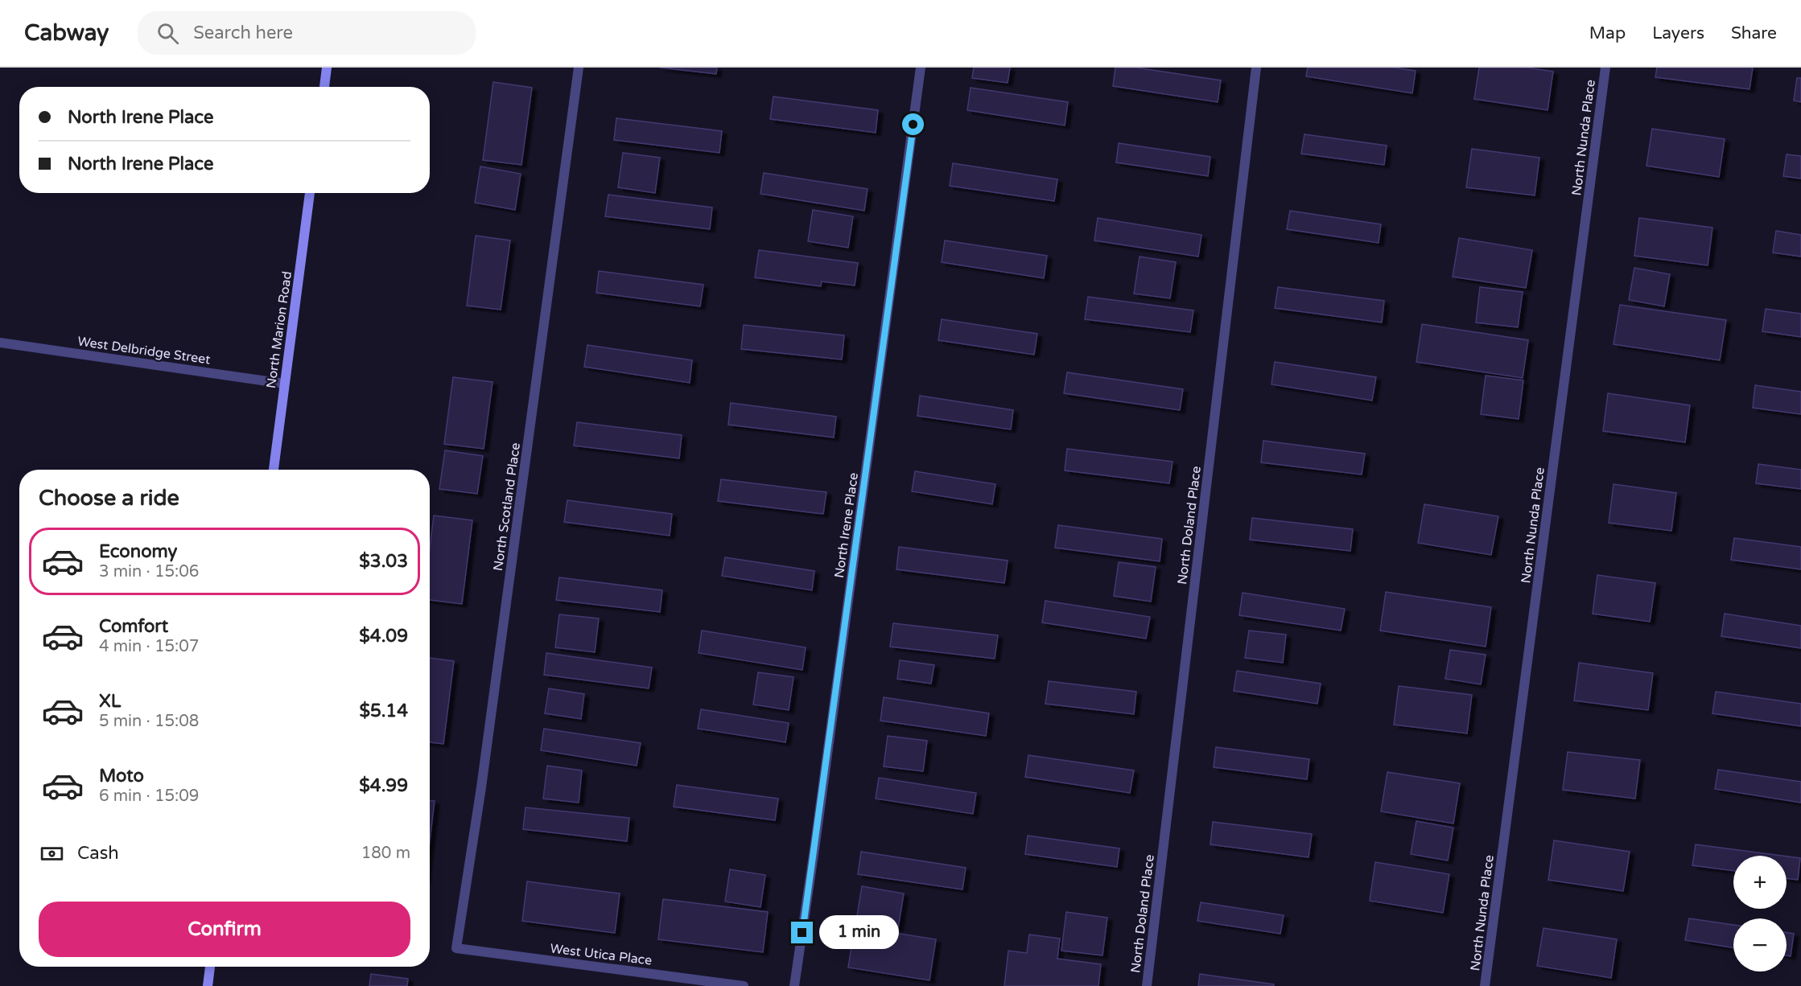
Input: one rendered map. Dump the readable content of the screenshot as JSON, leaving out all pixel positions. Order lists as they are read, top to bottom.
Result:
{
  "streets": {
    "main road": ["North Marion Road"],
    "street": [
      "North Nunda Place",
      "West Delbridge Street",
      "North Scotland Place",
      "North Irene Place",
      "North Doland Place",
      "West Utica Place"
    ]
  },
  "crossings": [
    ["North Marion Road", "West Delbridge Street"],
    ["North Scotland Place", "West Utica Place"]
  ],
  "page": {
    "header": "Cabway",
    "search": "Search here",
    "nav": ["Map", "Layers", "Share"],
    "banner": ["North Irene Place", "North Irene Place"],
    "heading": "Choose a ride",
    "list": [
      {
        "name": "Economy",
        "note": "3 min · 15:06",
        "value": "$3.03"
      },
      {
        "name": "Comfort",
        "note": "4 min · 15:07",
        "value": "$4.09"
      },
      {
        "name": "XL",
        "note": "5 min · 15:08",
        "value": "$5.14"
      },
      {
        "name": "Moto",
        "note": "6 min · 15:09",
        "value": "$4.99"
      }
    ],
    "pay": ["Cash", "180 m"],
    "map_buttons": ["+", "−"],
    "buttons": "Confirm",
    "bubble": "1 min"
  }
}
